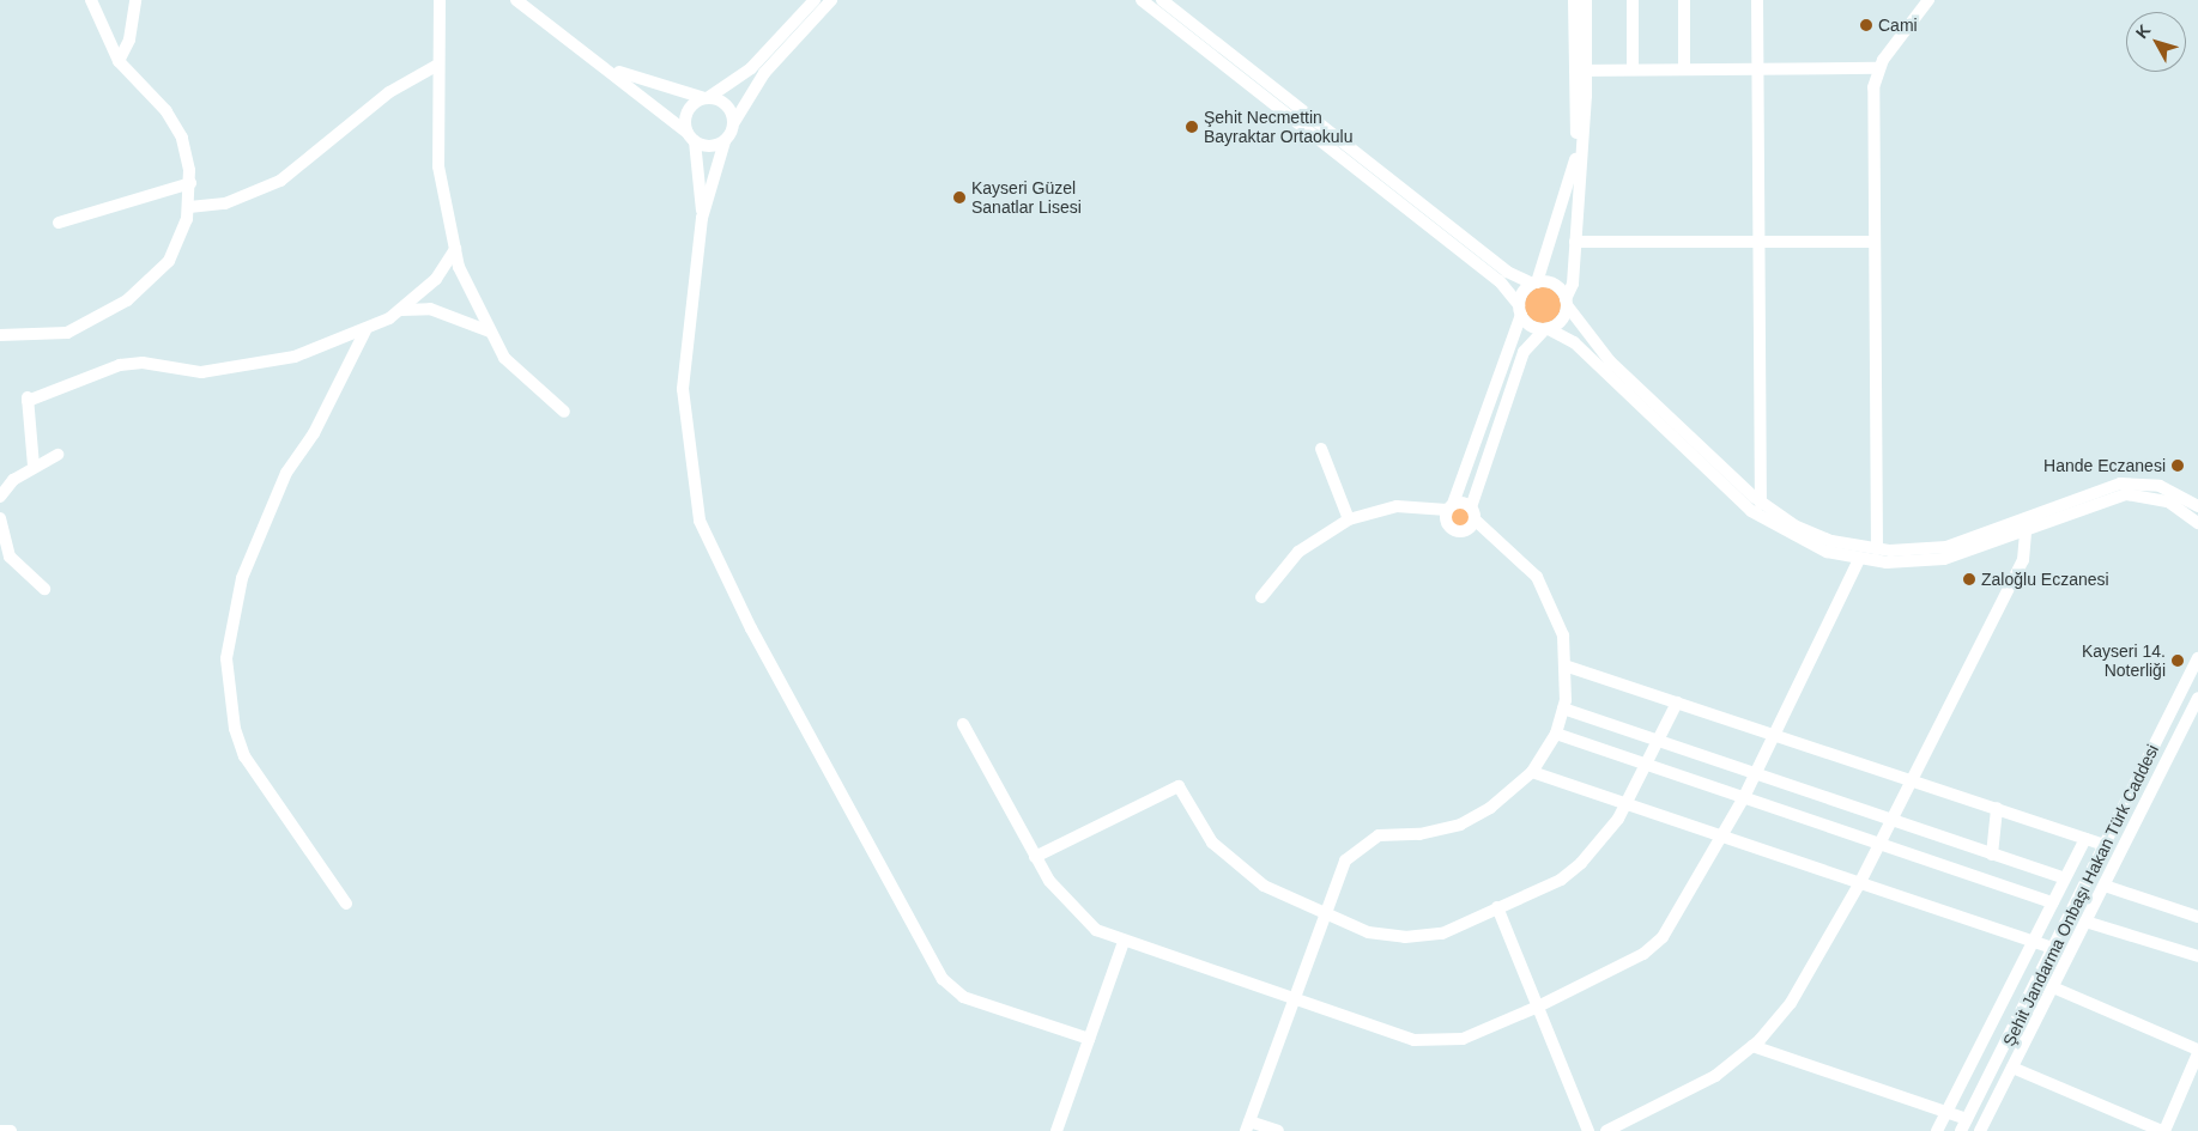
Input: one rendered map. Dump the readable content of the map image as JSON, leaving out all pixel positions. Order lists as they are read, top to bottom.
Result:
{
  "streets": {
    "street": ["Şehit Jandarma Onbaşı Hakan Türk Caddesi"]
  },
  "places": [
    "Cami",
    "Şehit Necmettin Bayraktar Ortaokulu",
    "Kayseri Güzel Sanatlar Lisesi",
    "Hande Eczanesi",
    "Zaloğlu Eczanesi",
    "Kayseri 14. Noterliği"
  ],
  "north": "top left"
}
